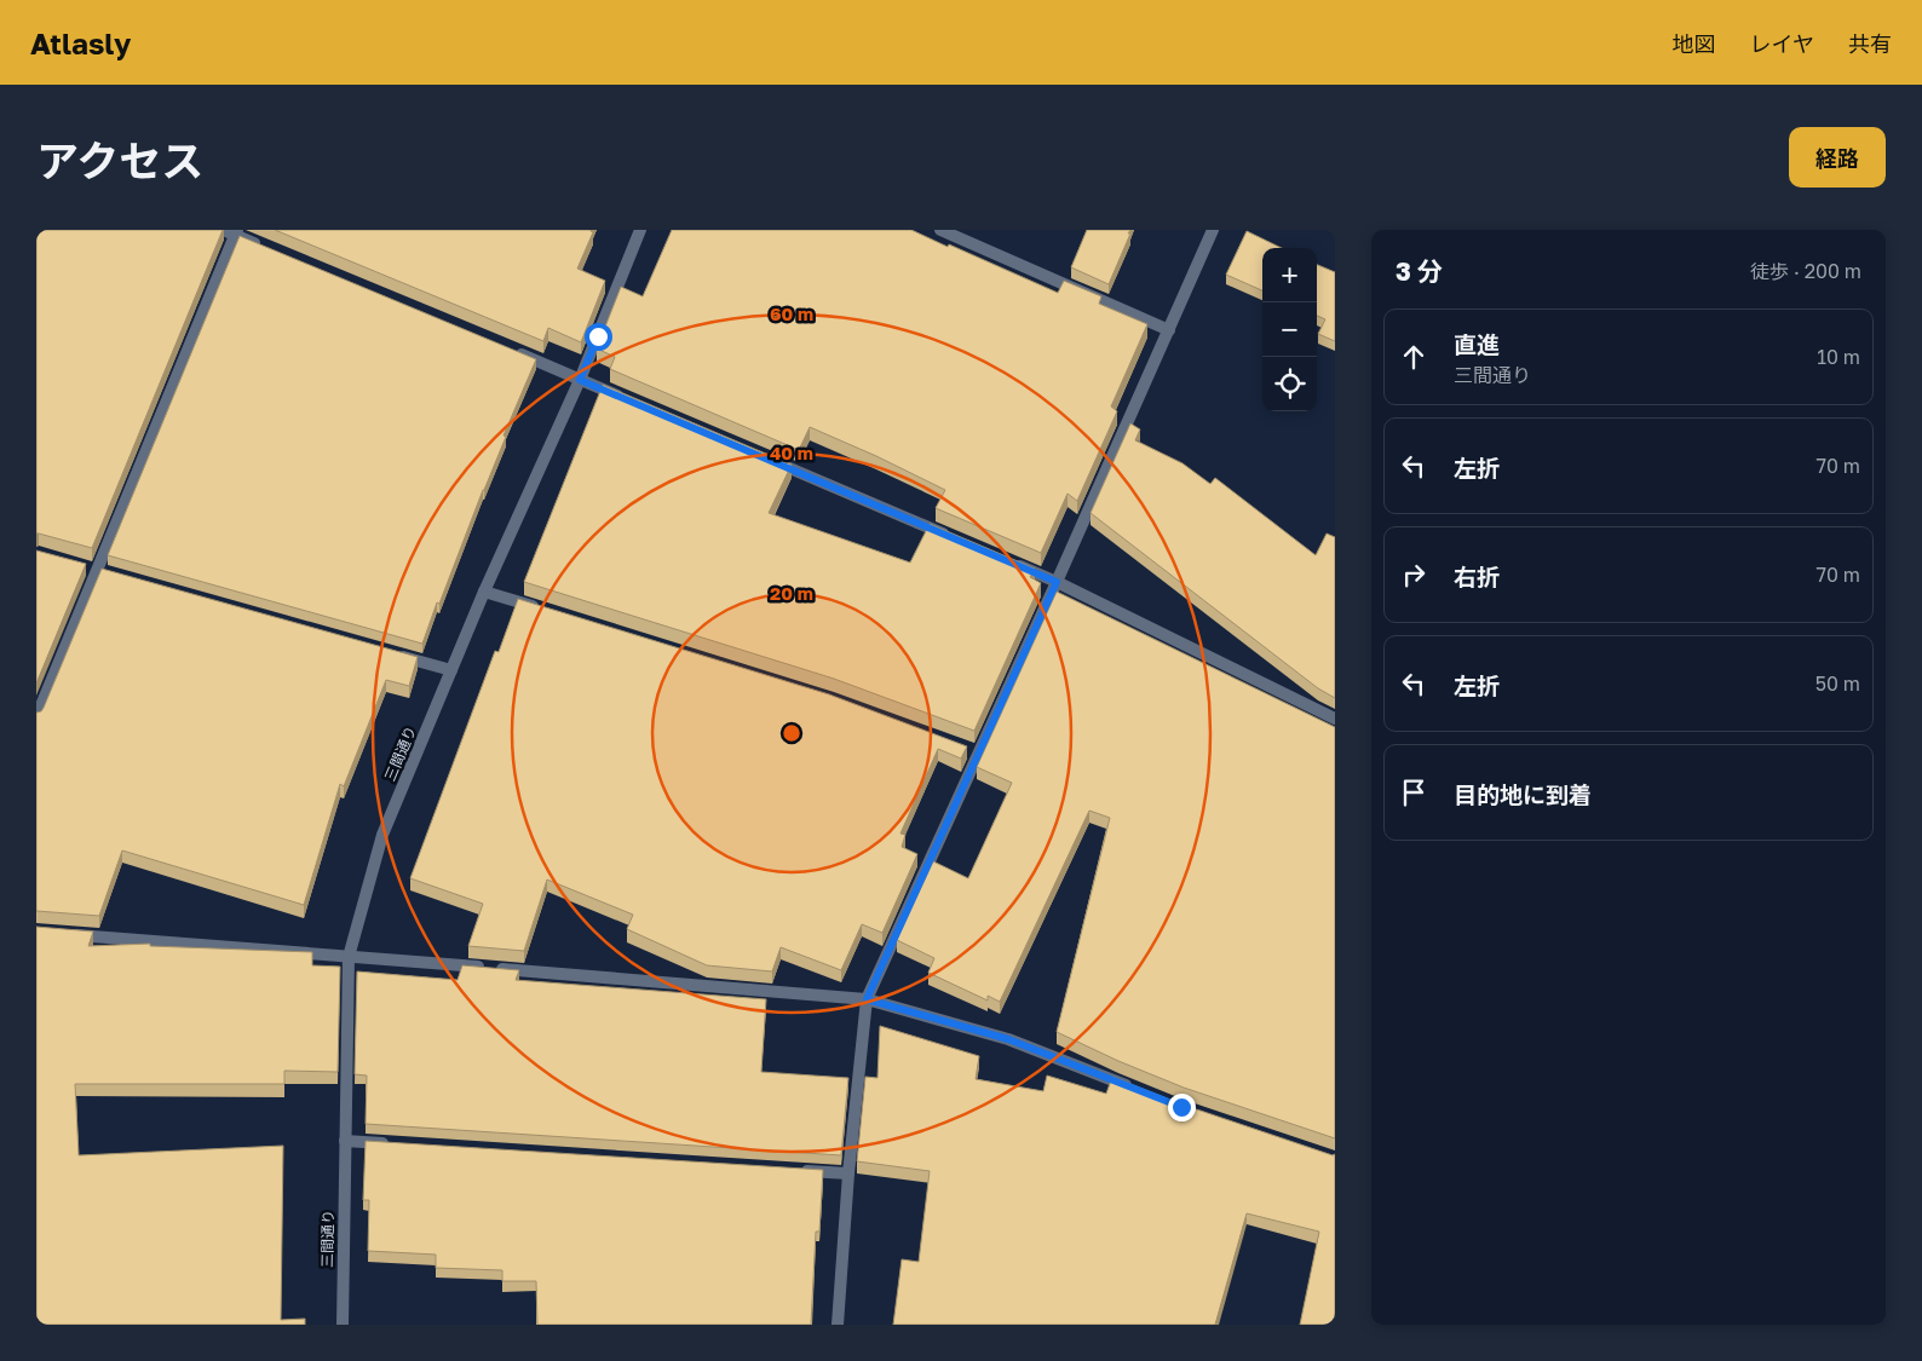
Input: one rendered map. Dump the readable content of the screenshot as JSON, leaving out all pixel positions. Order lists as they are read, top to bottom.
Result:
{
  "streets": {
    "street": ["三間通り"]
  },
  "page": {
    "header": "Atlasly",
    "nav": ["地図", "レイヤ", "共有"],
    "title": "アクセス",
    "buttons": "経路",
    "heading": ["3 分", "徒歩 · 200 m"],
    "map_buttons": ["+", "−"],
    "list": [
      ["直進", "三間通り", "10 m"],
      ["左折", "70 m"],
      ["右折", "70 m"],
      ["左折", "50 m"],
      "目的地に到着"
    ]
  },
  "rings": ["60 m", "40 m", "20 m"]
}
